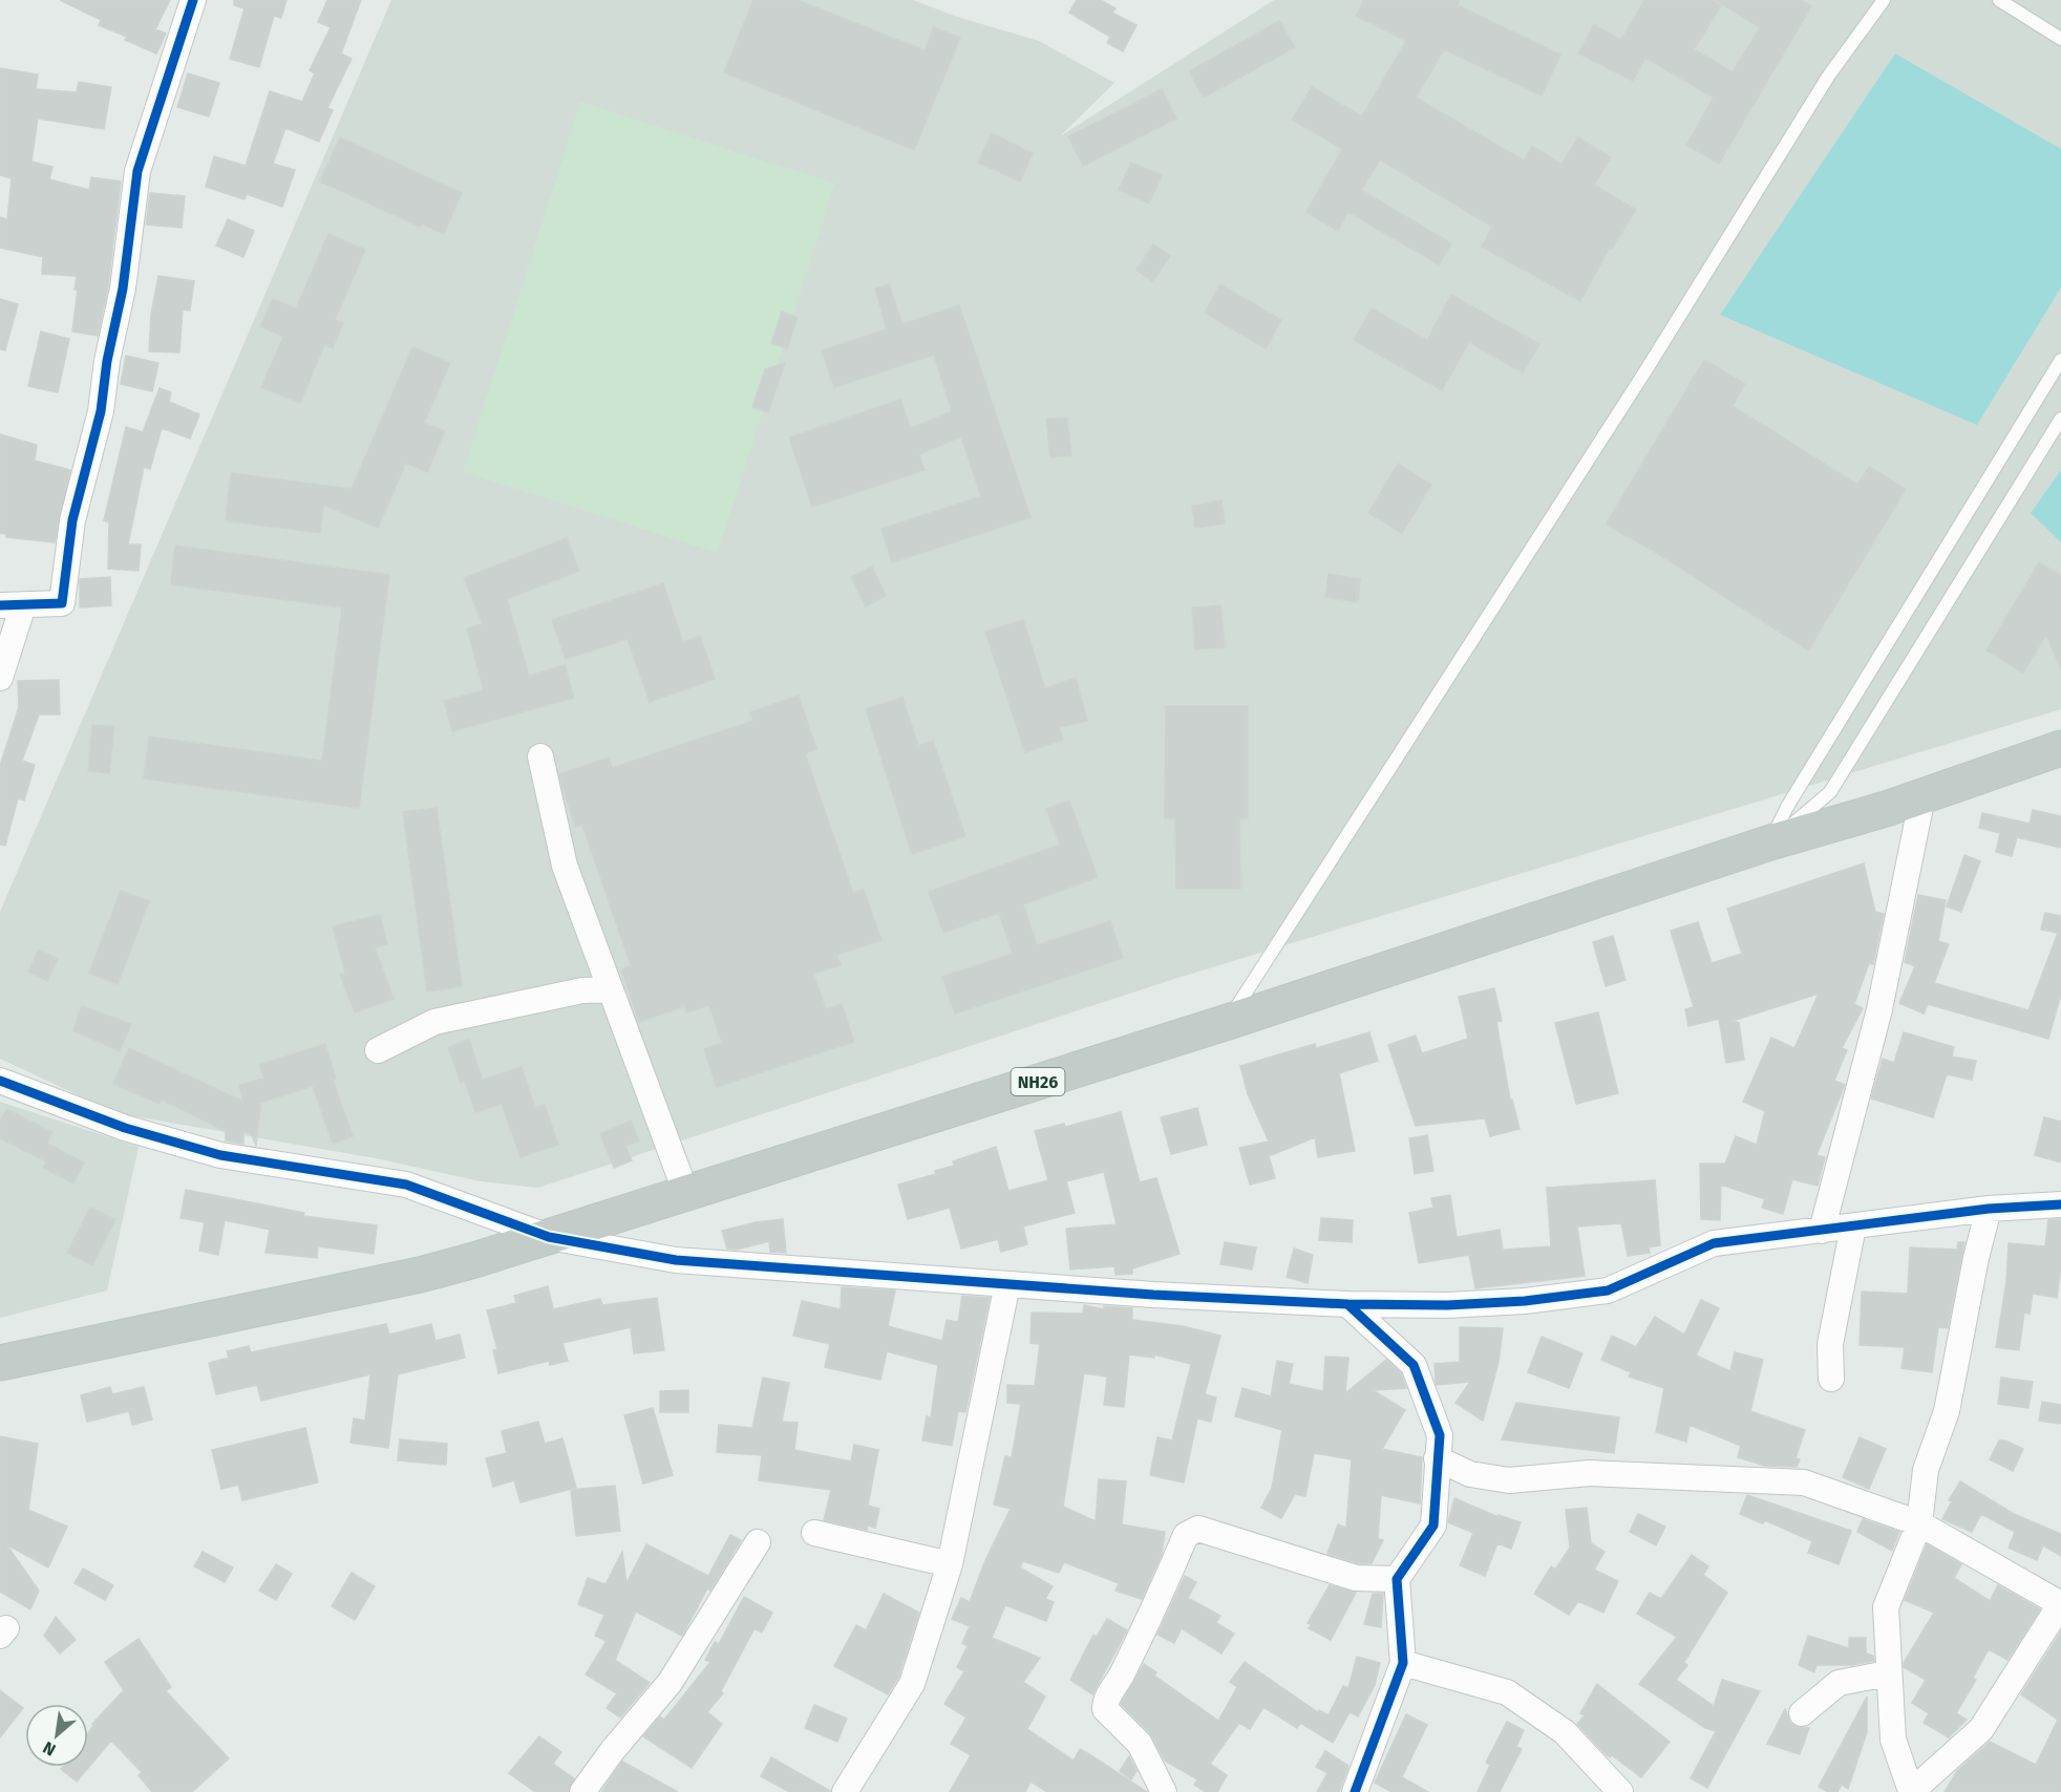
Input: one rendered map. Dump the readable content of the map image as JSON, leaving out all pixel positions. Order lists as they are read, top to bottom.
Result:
{
  "streets": {
    "highway": ["NH26"]
  },
  "north": "bottom left"
}
